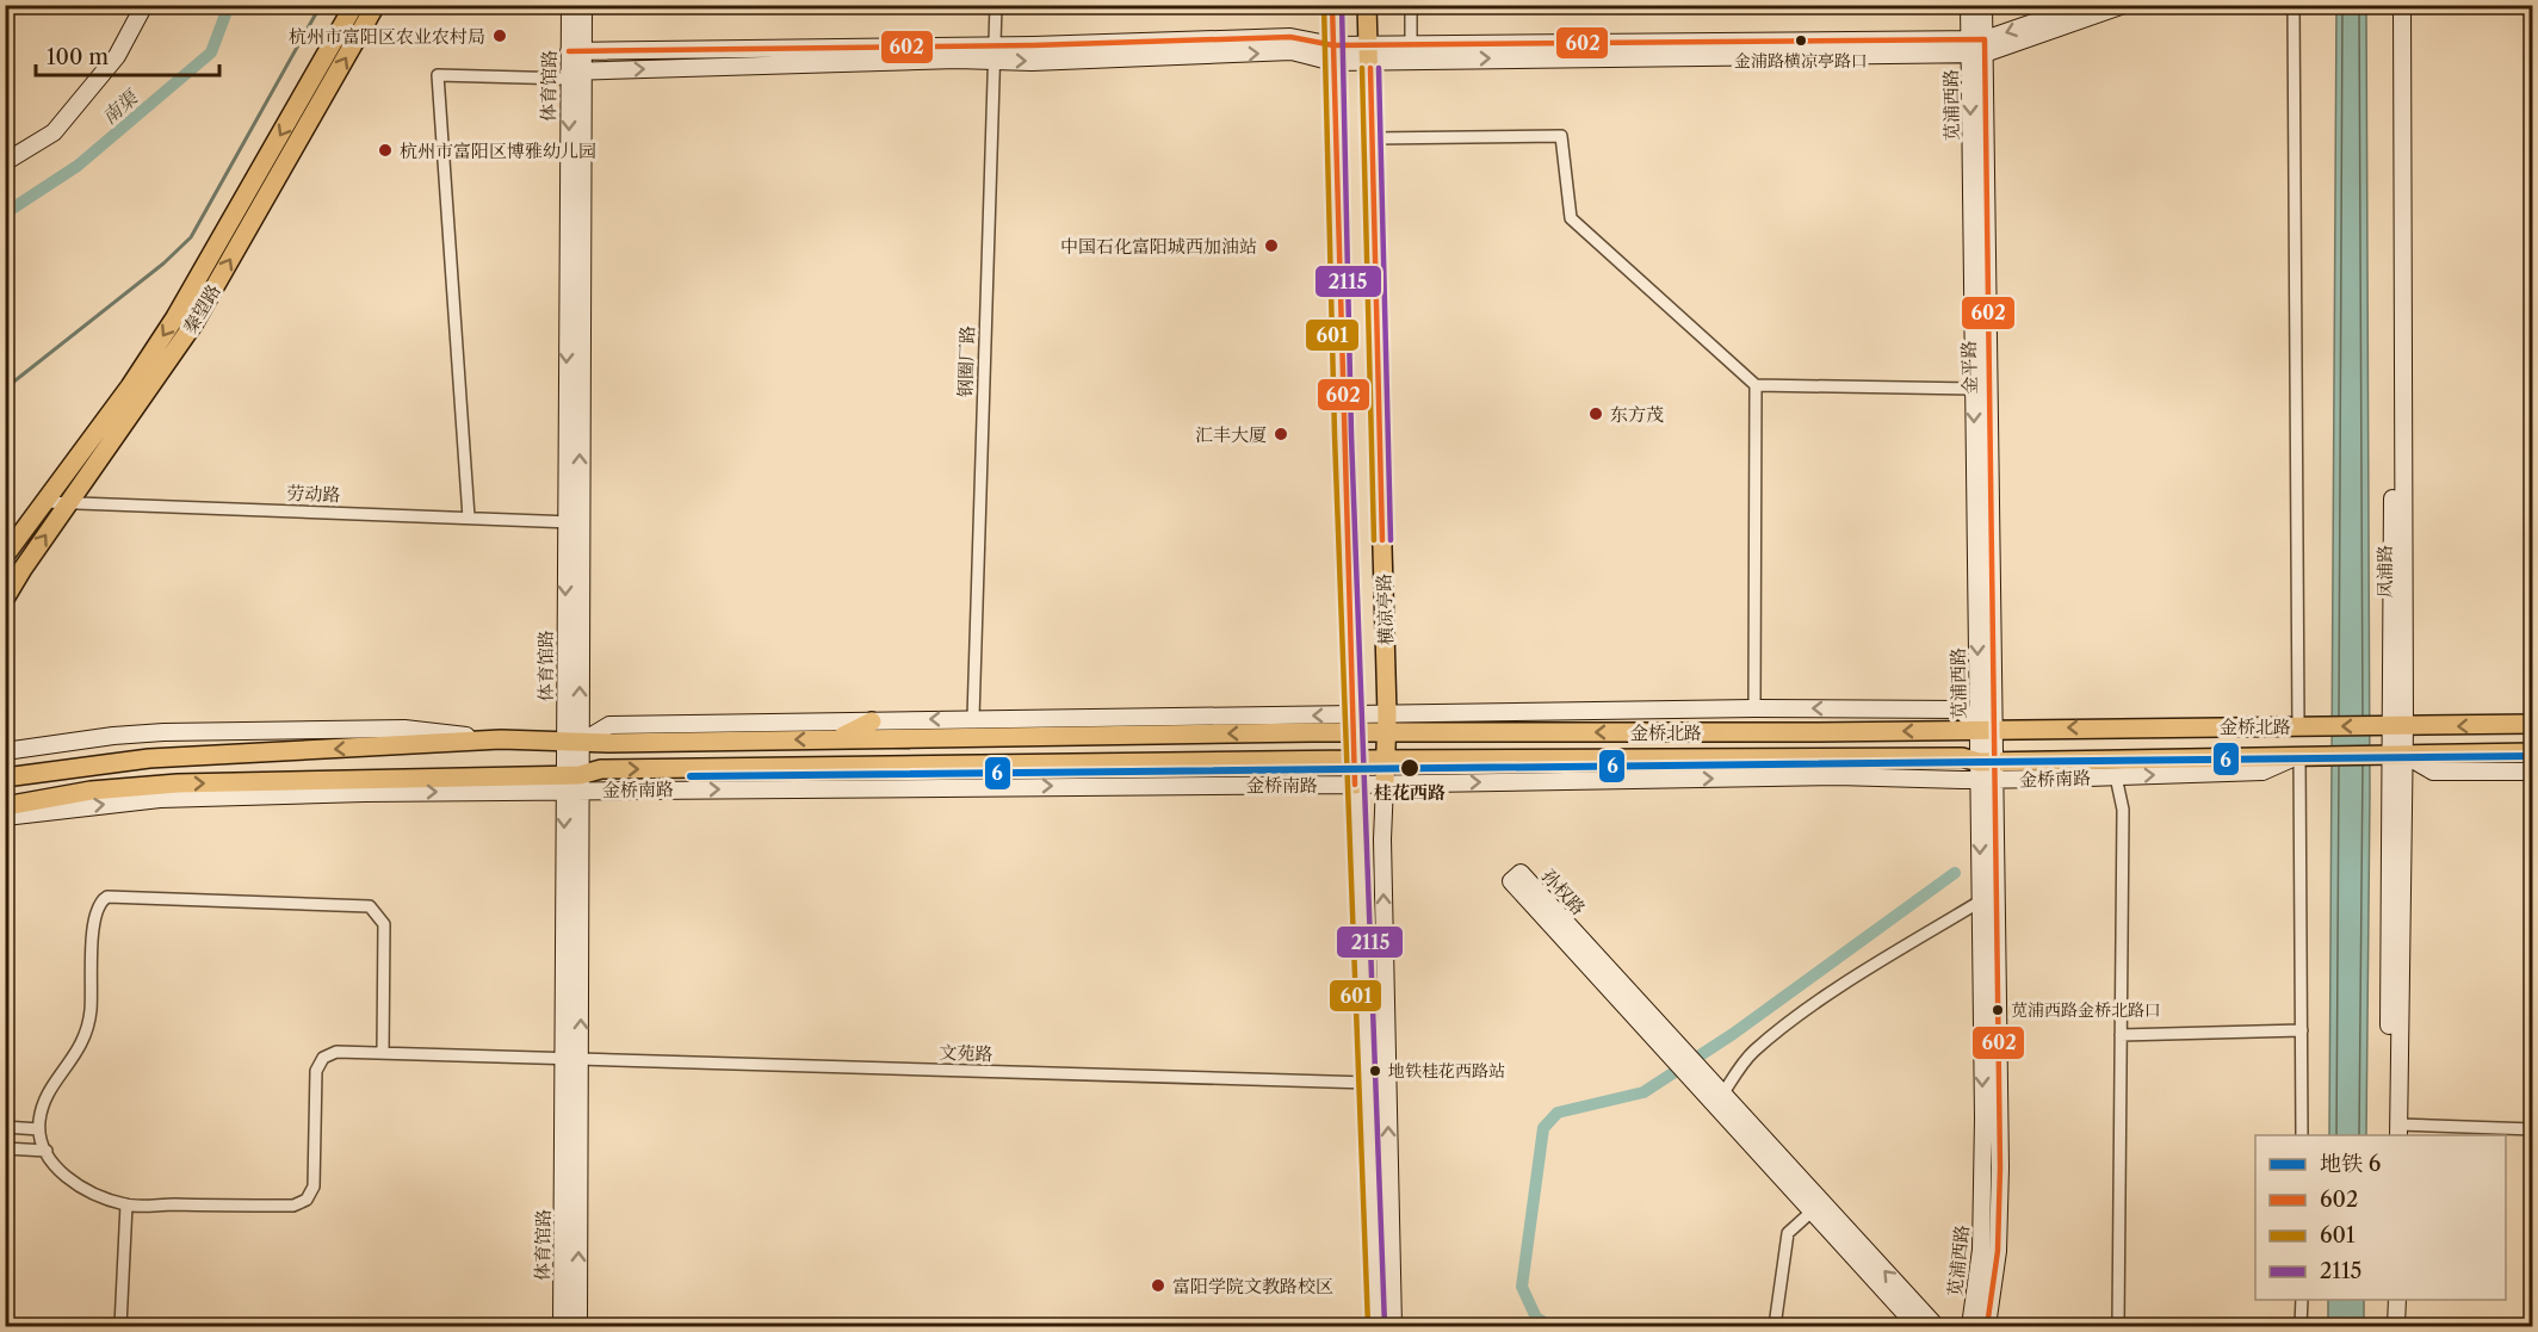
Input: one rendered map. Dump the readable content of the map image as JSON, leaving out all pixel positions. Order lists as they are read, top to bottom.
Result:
{
  "streets": {
    "main road": [
      "体育馆路",
      "苋浦西路",
      "秦望路",
      "金平路",
      "凤浦路",
      "横凉亭路",
      "金桥北路",
      "金桥南路",
      "孙权路"
    ],
    "street": ["钢圈厂路", "劳动路", "文苑路"]
  },
  "crossings": [
    ["体育馆路", "劳动路"],
    ["体育馆路", "金桥南路"],
    ["体育馆路", "文苑路"],
    ["苋浦西路", "金平路"],
    ["苋浦西路", "金桥北路"],
    ["苋浦西路", "金桥南路"],
    ["秦望路", "劳动路"],
    ["金平路", "金桥北路"],
    ["凤浦路", "金桥北路"],
    ["横凉亭路", "金桥北路"],
    ["横凉亭路", "金桥南路"],
    ["金桥北路", "金桥南路"]
  ],
  "water": ["南渠"],
  "places": [
    "杭州市富阳区农业农村局",
    "金浦路横凉亭路口",
    "杭州市富阳区博雅幼儿园",
    "中国石化富阳城西加油站",
    "东方茂",
    "汇丰大厦",
    "桂花西路",
    "苋浦西路金桥北路口",
    "地铁桂花西路站",
    "富阳学院文教路校区"
  ],
  "lines": [
    "transit line 602",
    "transit line 601",
    "transit line 2115",
    "metro line 6"
  ],
  "legend": [
    "地铁 6",
    "602",
    "601",
    "2115"
  ],
  "scale_bar": "100 m"
}
